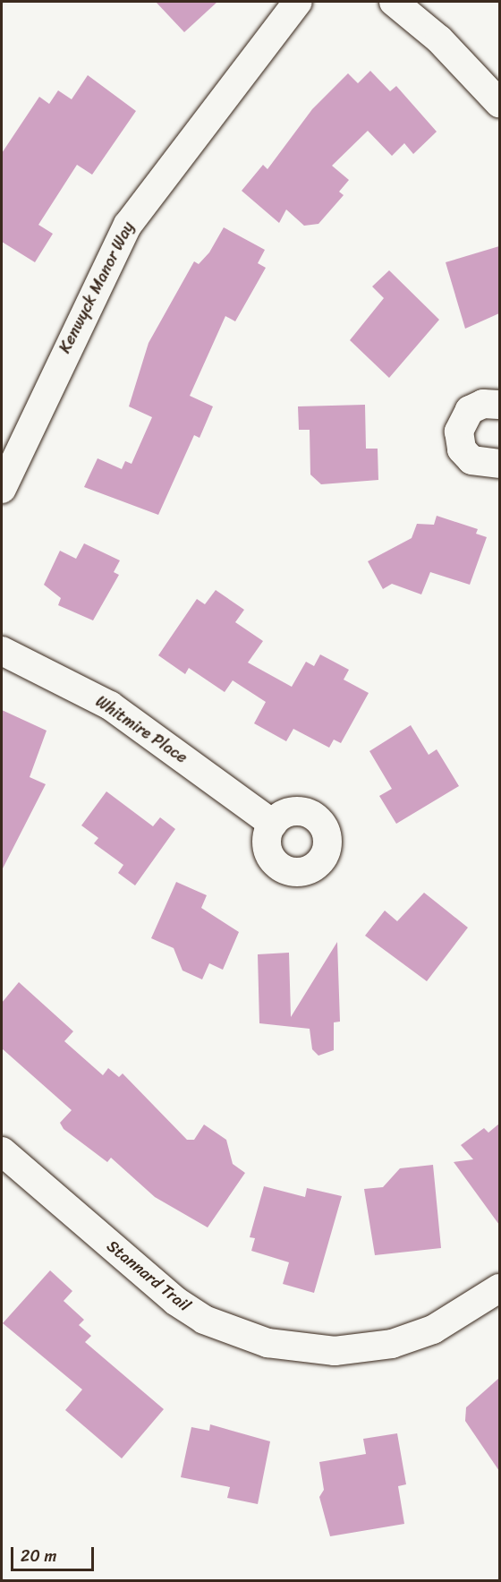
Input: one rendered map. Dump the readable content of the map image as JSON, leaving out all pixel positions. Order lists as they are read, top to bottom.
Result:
{
  "streets": {
    "street": ["Kenwyck Manor Way", "Whitmire Place", "Stannard Trail"]
  },
  "scale_bar": "20 m"
}
